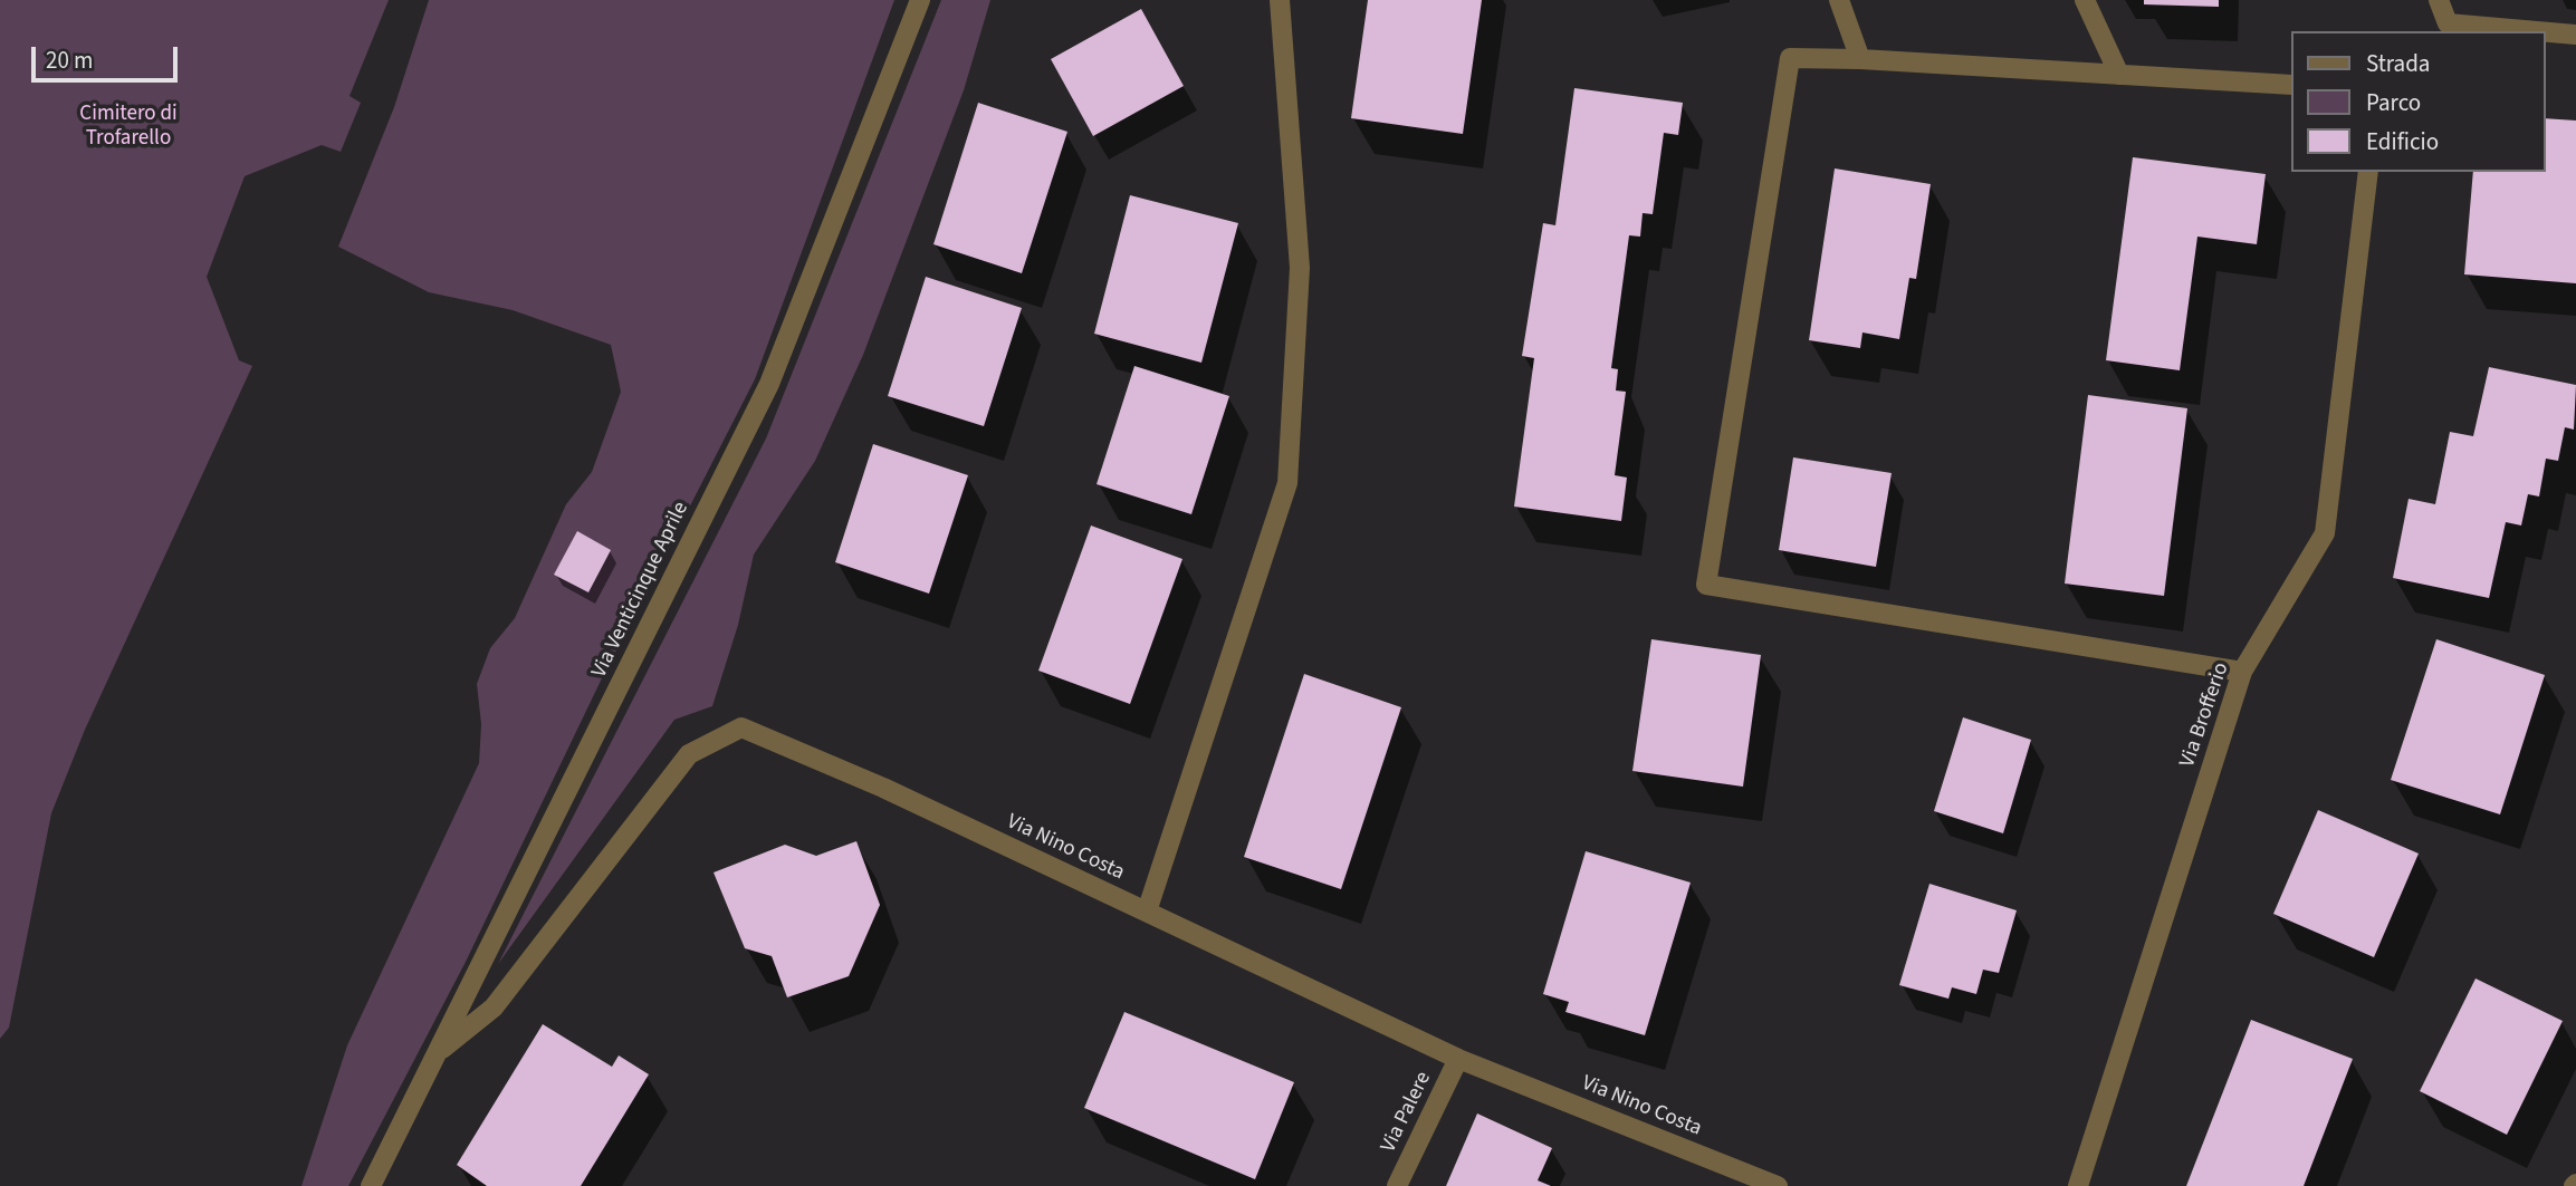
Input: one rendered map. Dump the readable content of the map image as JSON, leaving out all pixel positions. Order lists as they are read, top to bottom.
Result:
{
  "streets": {
    "street": [
      "Via Venticinque Aprile",
      "Via Brofferio",
      "Via Nino Costa",
      "Via Palere"
    ]
  },
  "crossings": [
    ["Via Venticinque Aprile", "Via Nino Costa"],
    ["Via Nino Costa", "Via Palere"]
  ],
  "parks": ["Cimitero di Trofarello"],
  "legend": ["Strada", "Parco", "Edificio"],
  "scale_bar": "20 m"
}
